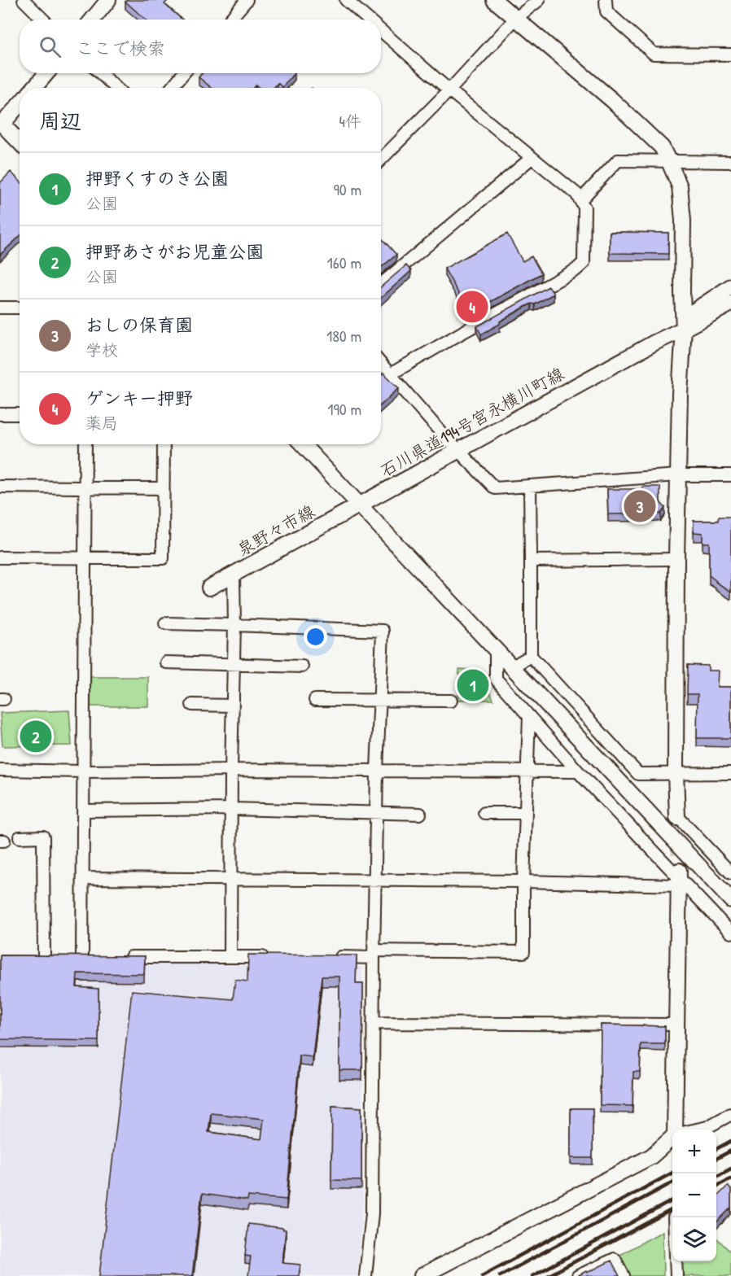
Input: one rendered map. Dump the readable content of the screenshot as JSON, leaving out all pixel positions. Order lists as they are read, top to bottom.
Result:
{
  "streets": {
    "main road": ["石川県道194号宮永横川町線", "泉野々市線"]
  },
  "crossings": [
    ["石川県道194号宮永横川町線", "泉野々市線"]
  ],
  "page": {
    "search": "ここで検索",
    "heading": ["周辺", "4件"],
    "list": [
      {
        "mark": "1",
        "name": "押野くすのき公園",
        "note": "公園",
        "value": "90 m"
      },
      {
        "mark": "2",
        "name": "押野あさがお児童公園",
        "note": "公園",
        "value": "160 m"
      },
      {
        "mark": "3",
        "name": "おしの保育園",
        "note": "学校",
        "value": "180 m"
      },
      {
        "mark": "4",
        "name": "ゲンキー押野",
        "note": "薬局",
        "value": "190 m"
      }
    ],
    "pins": [
      "4",
      "3",
      "1",
      "2"
    ],
    "map_buttons": ["+", "−"]
  }
}
